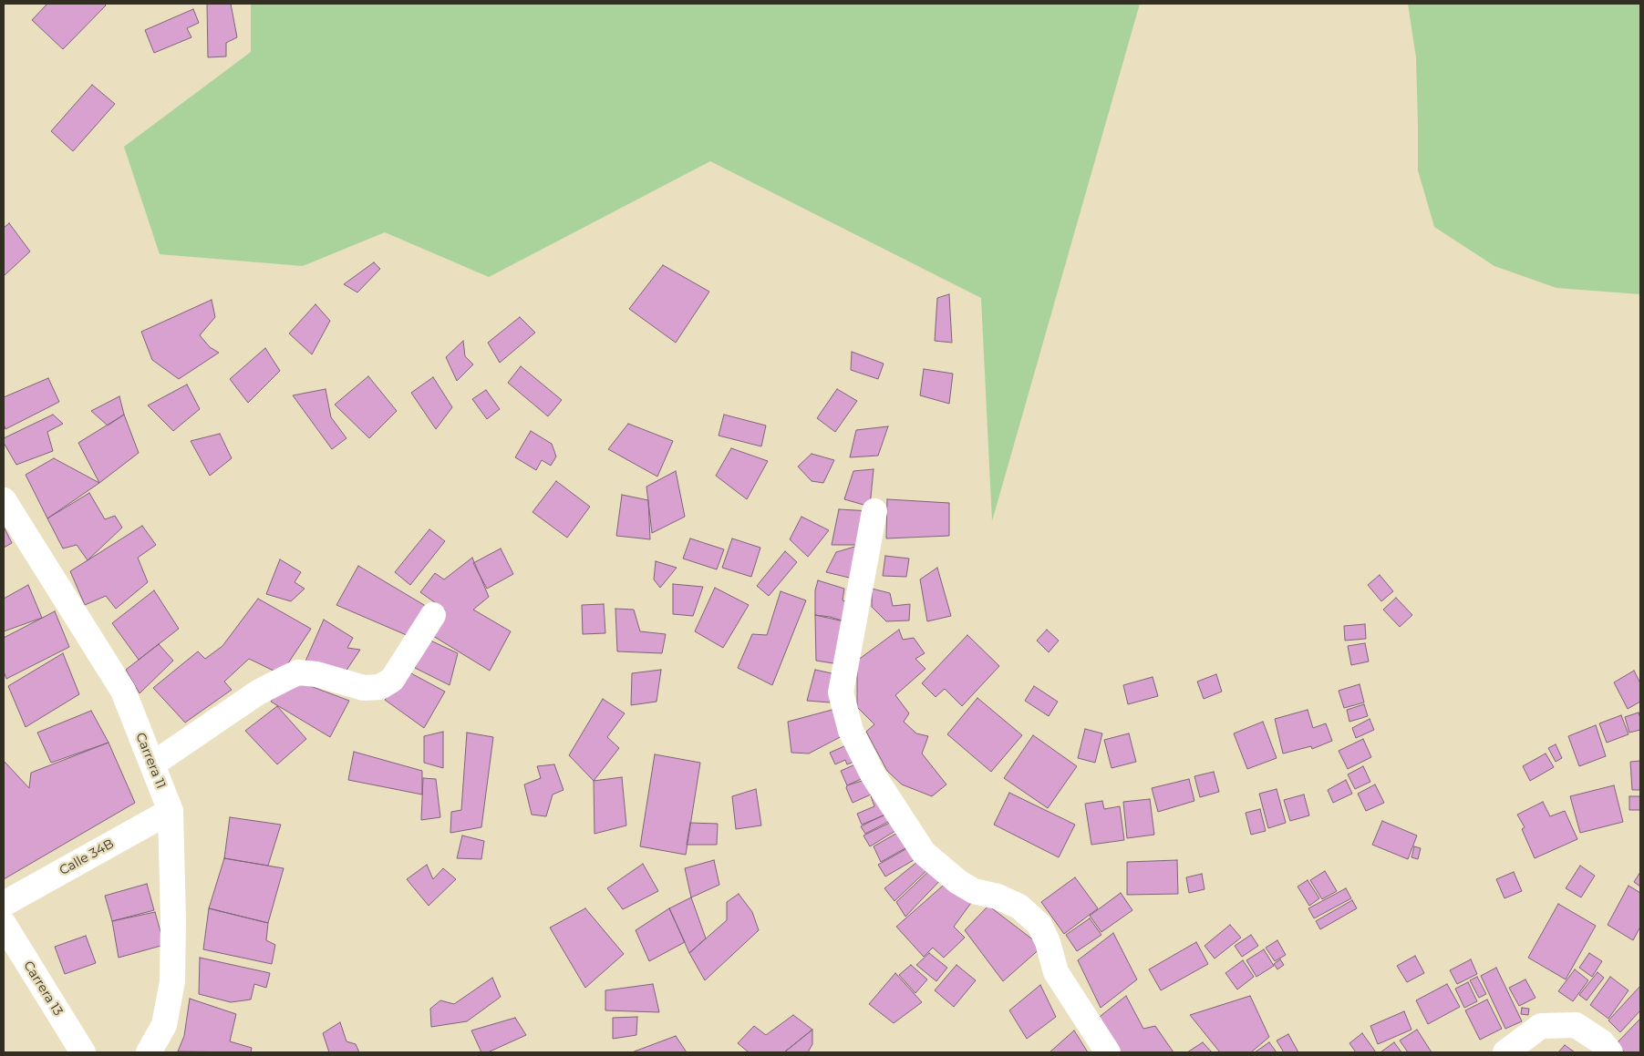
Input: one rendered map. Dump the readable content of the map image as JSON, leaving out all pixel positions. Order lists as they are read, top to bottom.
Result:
{
  "streets": {
    "street": ["Carrera 11", "Calle 34B", "Carrera 13"]
  },
  "crossings": [
    ["Carrera 11", "Calle 34B"]
  ]
}
